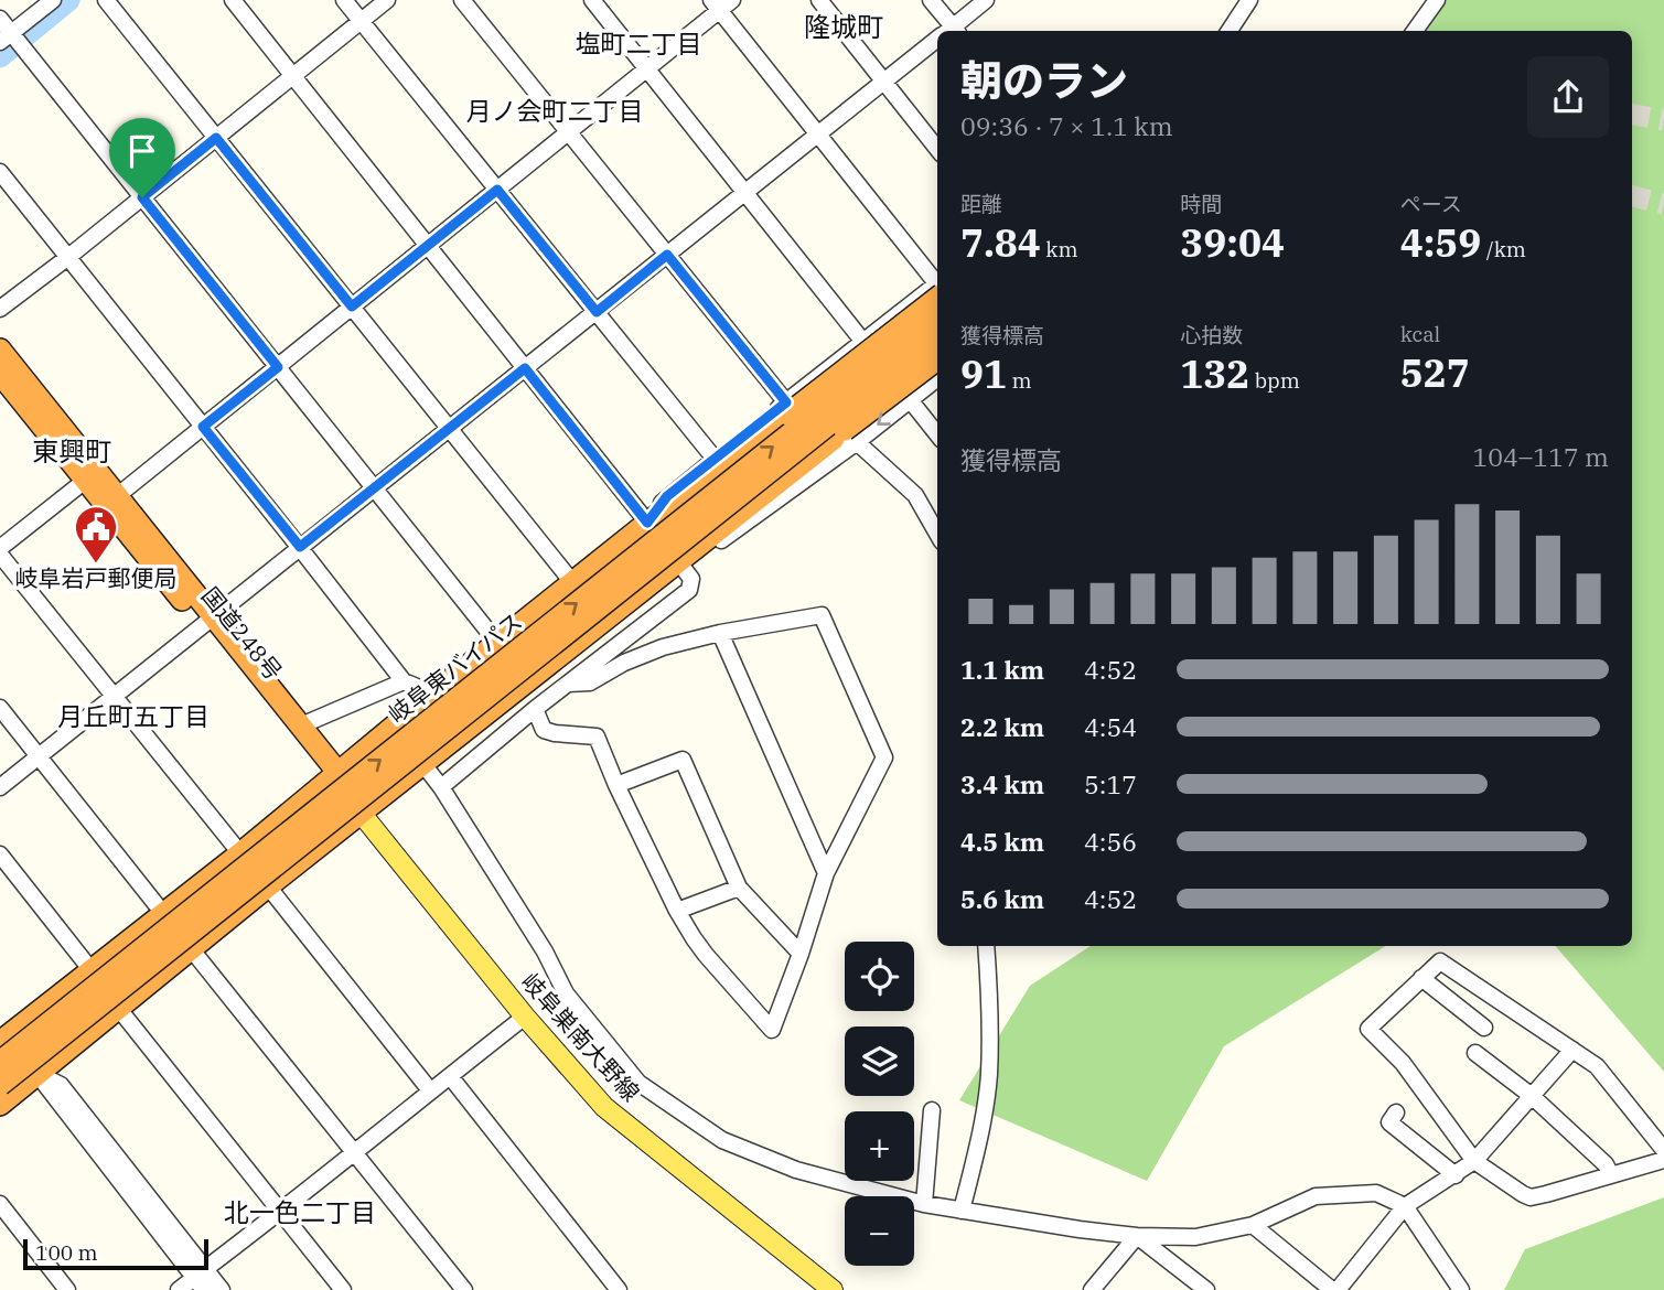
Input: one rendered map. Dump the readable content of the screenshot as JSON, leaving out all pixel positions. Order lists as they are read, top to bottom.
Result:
{
  "streets": {
    "highway": ["国道248号", "岐阜東バイパス"],
    "main road": ["岐阜巣南大野線"]
  },
  "districts": [
    "隆城町",
    "塩町二丁目",
    "月ノ会町二丁目",
    "東興町",
    "月丘町五丁目",
    "北一色二丁目"
  ],
  "places": {
    "public building": ["岐阜岩戸郵便局"]
  },
  "scale_bar": "100 m",
  "page": {
    "heading": ["朝のラン", "09:36 · 7 × 1.1 km"],
    "stats": [
      ["距離", "7.84 km"],
      ["時間", "39:04"],
      ["ペース", "4:59 /km"],
      ["獲得標高", "91 m"],
      ["心拍数", "132 bpm"],
      ["kcal", "527"]
    ],
    "chart": ["獲得標高", "104–117 m"],
    "list": [
      {
        "name": "1.1 km",
        "note": "4:52"
      },
      {
        "name": "2.2 km",
        "note": "4:54"
      },
      {
        "name": "3.4 km",
        "note": "5:17"
      },
      {
        "name": "4.5 km",
        "note": "4:56"
      },
      {
        "name": "5.6 km",
        "note": "4:52"
      }
    ],
    "map_buttons": ["+", "−"],
    "scale": "100 m"
  }
}
